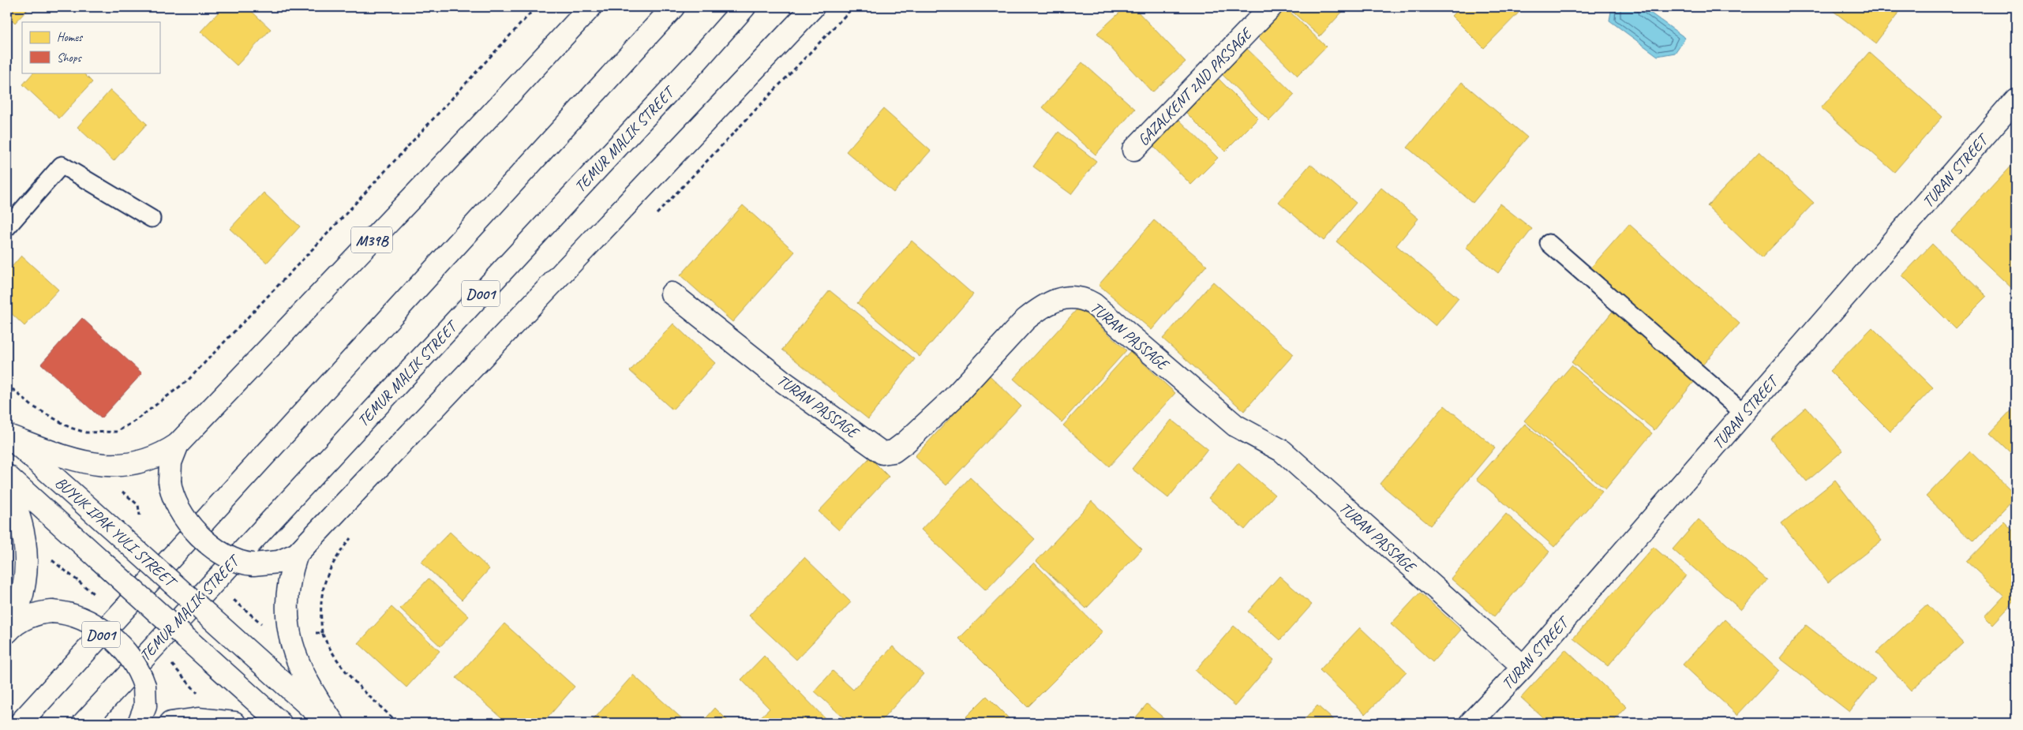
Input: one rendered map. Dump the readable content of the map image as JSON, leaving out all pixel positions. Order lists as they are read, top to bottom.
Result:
{
  "streets": {
    "main road": [
      "GAZALKENT 2ND PASSAGE",
      "TEMUR MALIK STREET",
      "TURAN STREET",
      "M39B",
      "D001",
      "TURAN PASSAGE",
      "BUYUK IPAK YULI STREET"
    ]
  },
  "crossings": [
    ["TURAN STREET", "TURAN PASSAGE"],
    ["M39B", "BUYUK IPAK YULI STREET"]
  ],
  "legend": ["Homes", "Shops"]
}
